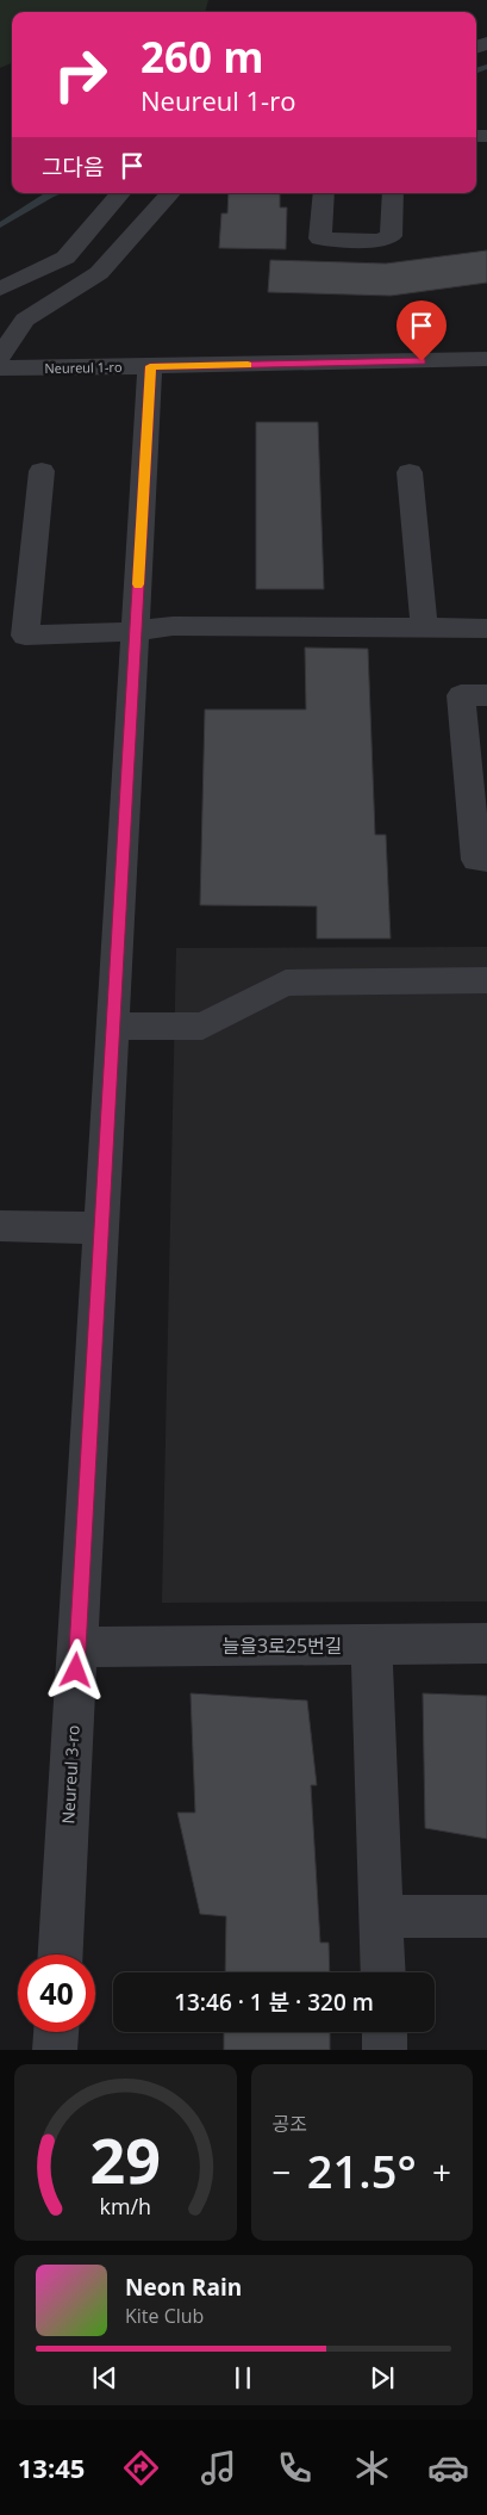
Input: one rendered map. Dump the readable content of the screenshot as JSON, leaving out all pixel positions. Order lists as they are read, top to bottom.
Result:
{
  "streets": {
    "street": ["Neureul 1-ro", "늘을3로25번길", "Neureul 3-ro"]
  },
  "crossings": [
    ["Neureul 1-ro", "Neureul 3-ro"],
    ["늘을3로25번길", "Neureul 3-ro"]
  ],
  "page": {
    "turn": ["260 m", "Neureul 1-ro"],
    "then": "그다음",
    "limit": "40",
    "trip": "13:46 · 1 분 · 320 m",
    "tile": "공조",
    "heat": ["−", "21.5°", "+"],
    "song": ["Neon Rain", "Kite Club"],
    "tabs": "13:45",
    "gauge": ["29", "km/h"]
  }
}
